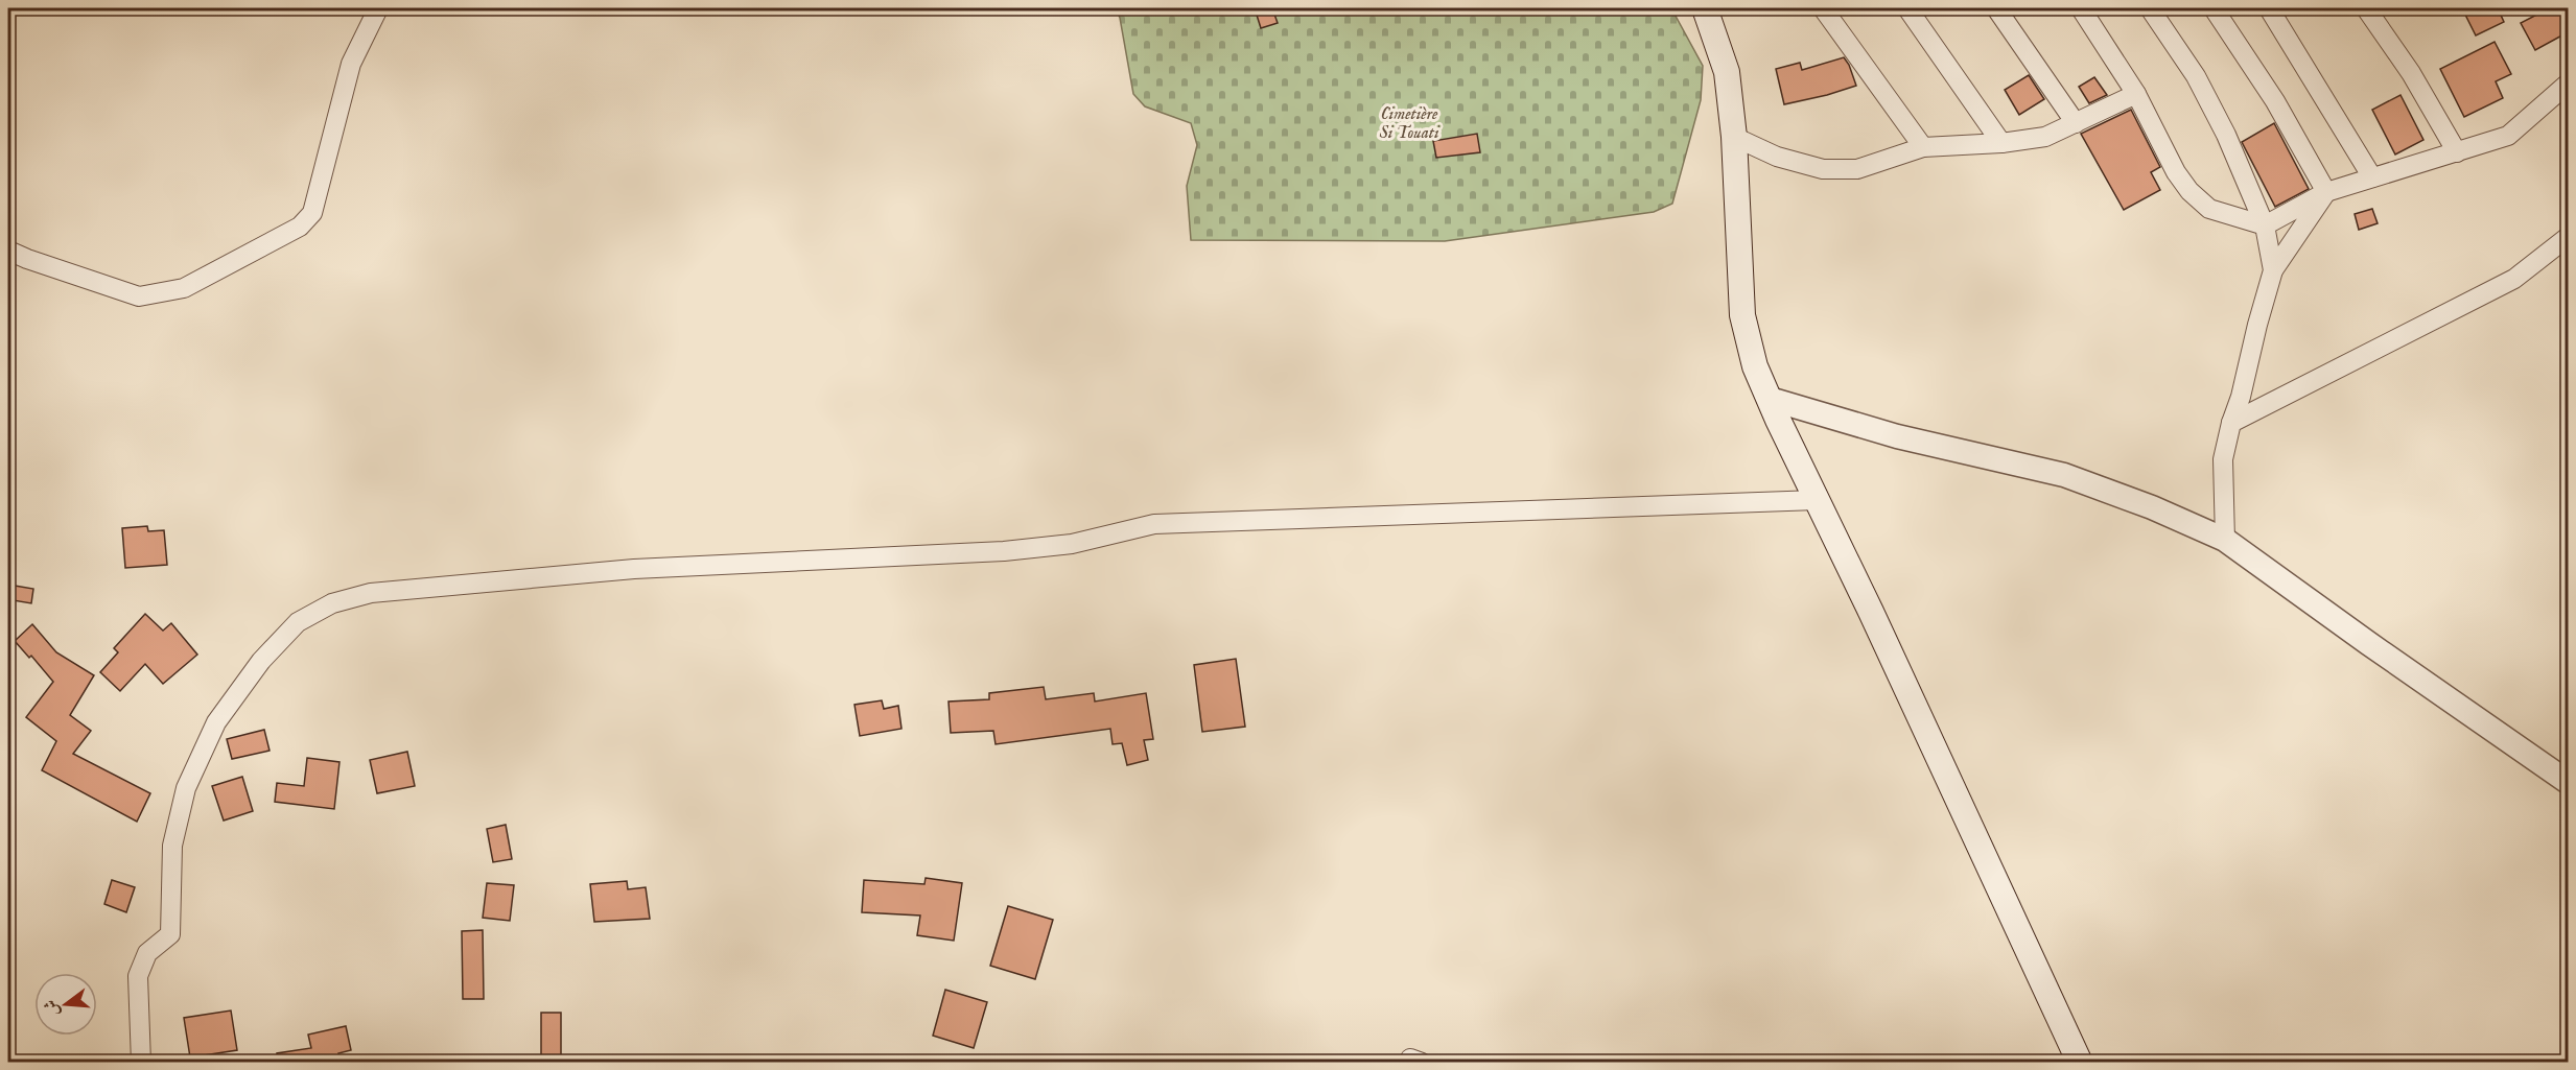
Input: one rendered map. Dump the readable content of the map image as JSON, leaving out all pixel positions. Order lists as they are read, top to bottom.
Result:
{
  "parks": ["Cimetière Si Touati"],
  "north": "left"
}
